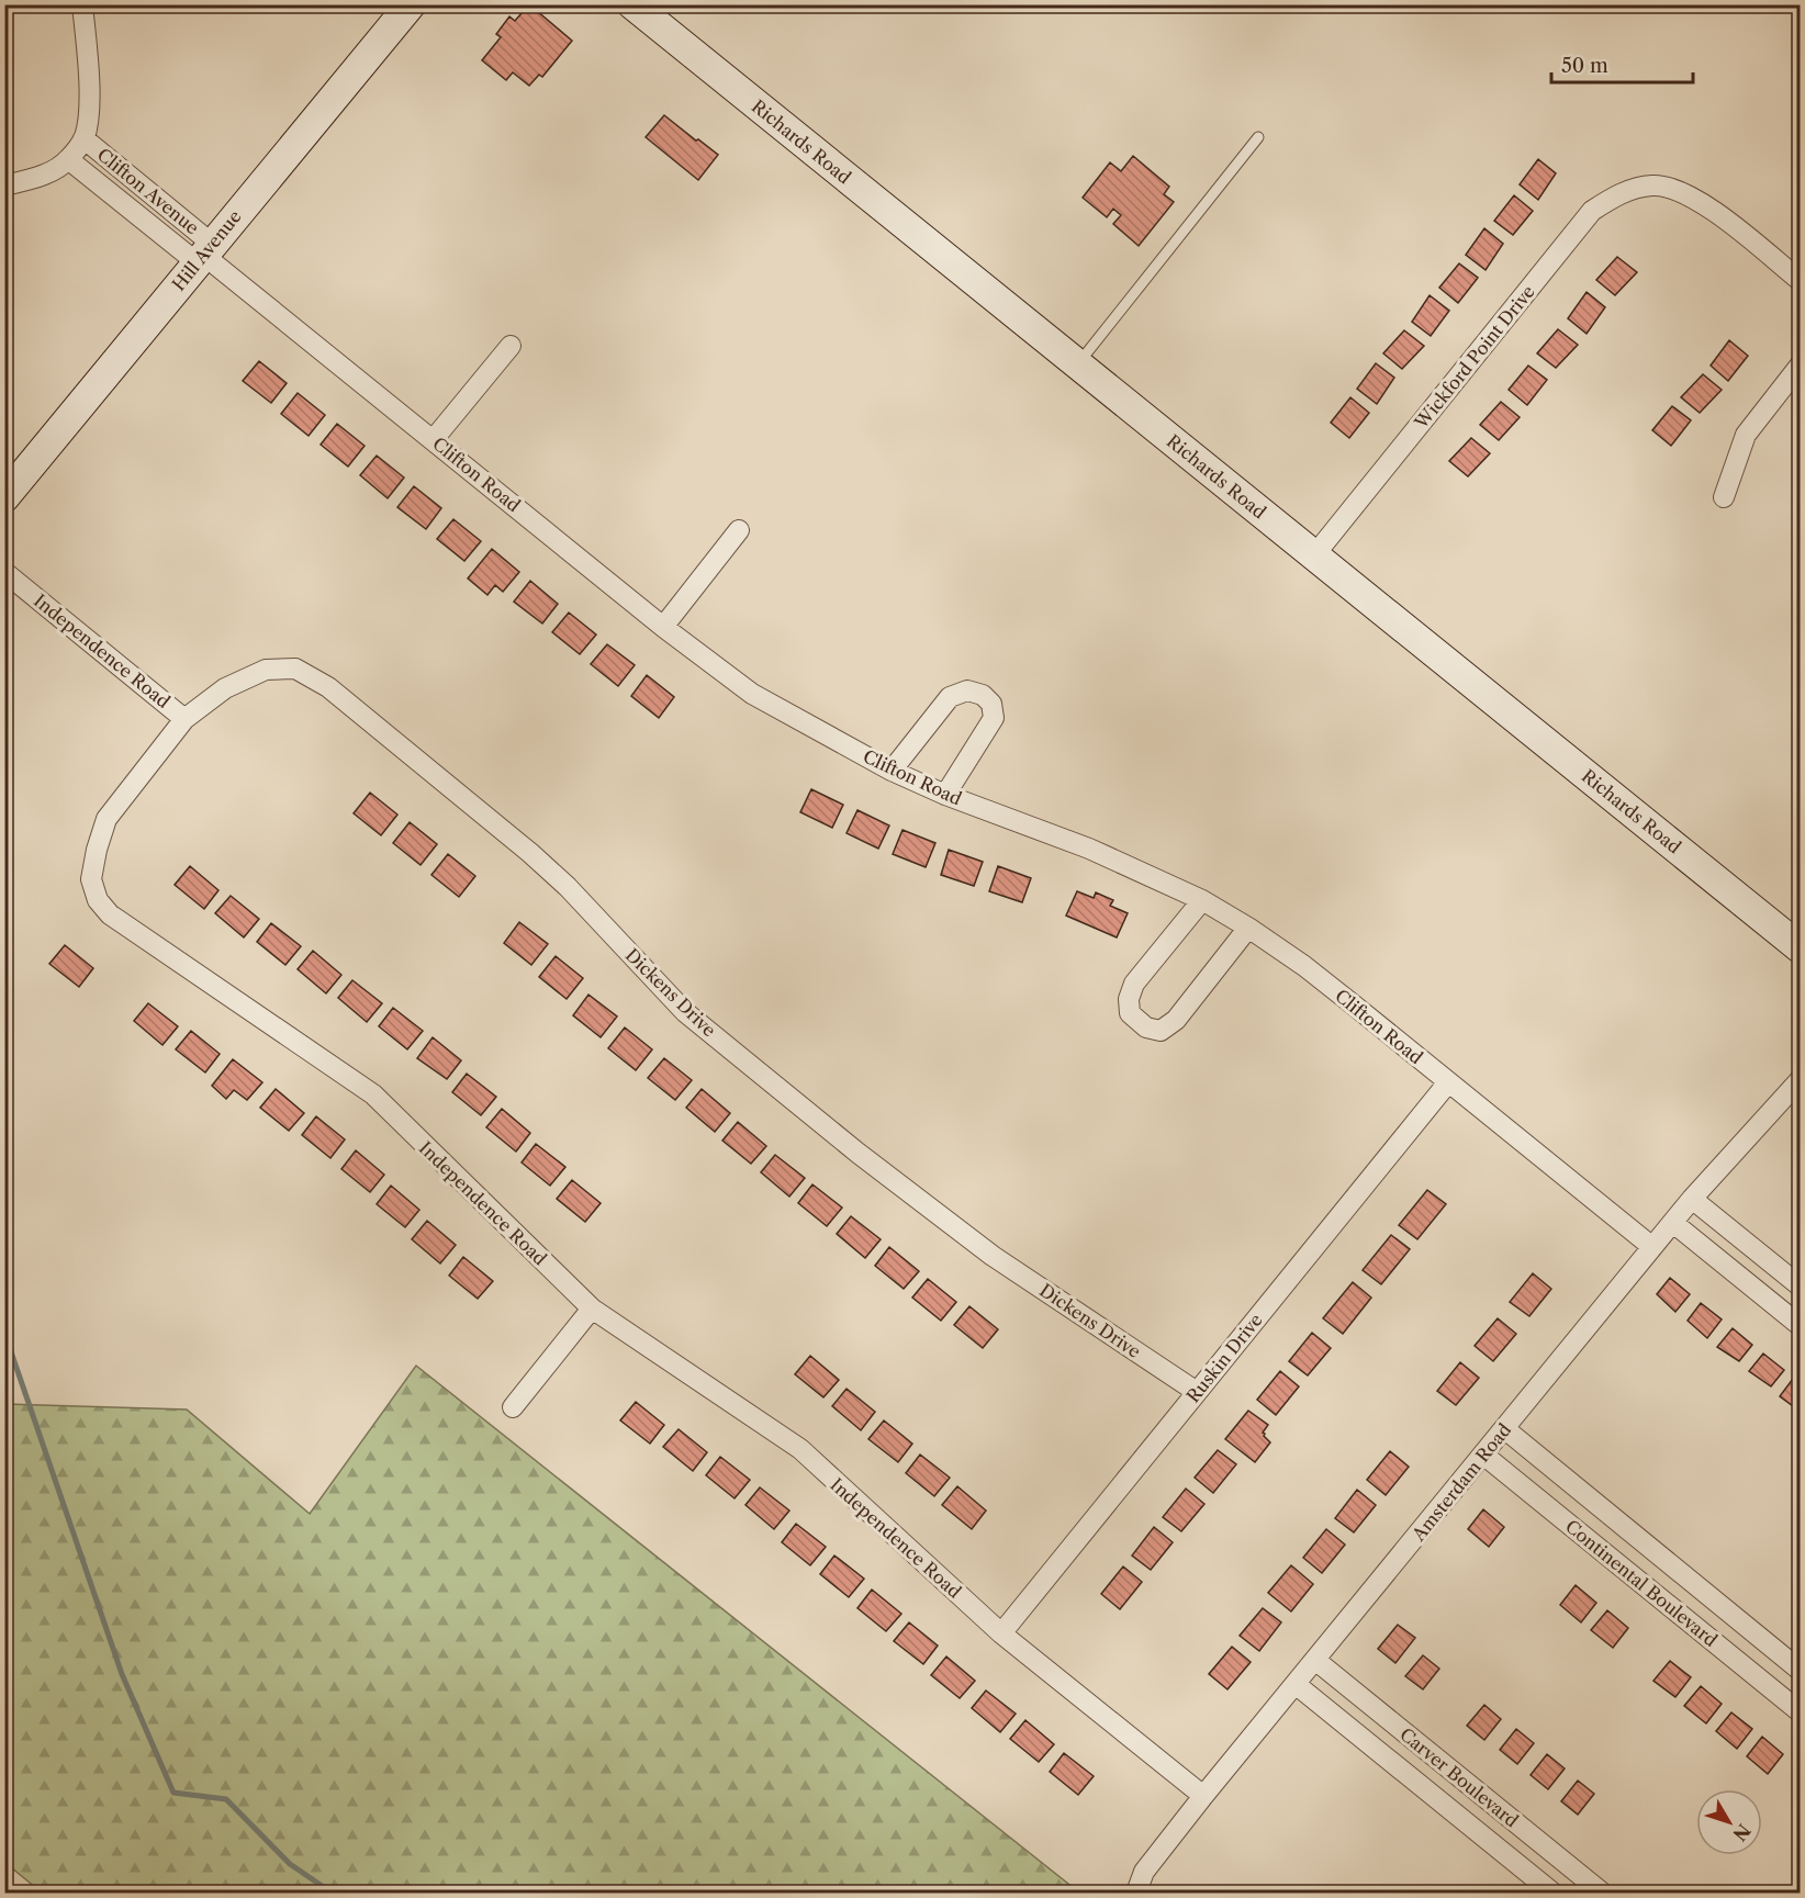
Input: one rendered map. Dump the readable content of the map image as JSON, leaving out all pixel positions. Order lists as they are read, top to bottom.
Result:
{
  "streets": {
    "street": [
      "Richards Road",
      "Clifton Avenue",
      "Hill Avenue",
      "Wickford Point Drive",
      "Clifton Road",
      "Independence Road",
      "Dickens Drive",
      "Ruskin Drive",
      "Amsterdam Road",
      "Continental Boulevard",
      "Carver Boulevard"
    ]
  },
  "crossings": [
    ["Richards Road", "Wickford Point Drive"],
    ["Clifton Avenue", "Hill Avenue"],
    ["Clifton Avenue", "Clifton Road"],
    ["Hill Avenue", "Clifton Road"],
    ["Clifton Road", "Ruskin Drive"],
    ["Clifton Road", "Amsterdam Road"],
    ["Independence Road", "Dickens Drive"],
    ["Independence Road", "Ruskin Drive"],
    ["Independence Road", "Amsterdam Road"],
    ["Dickens Drive", "Ruskin Drive"],
    ["Amsterdam Road", "Continental Boulevard"],
    ["Amsterdam Road", "Carver Boulevard"]
  ],
  "scale_bar": "50 m",
  "north": "bottom right"
}
